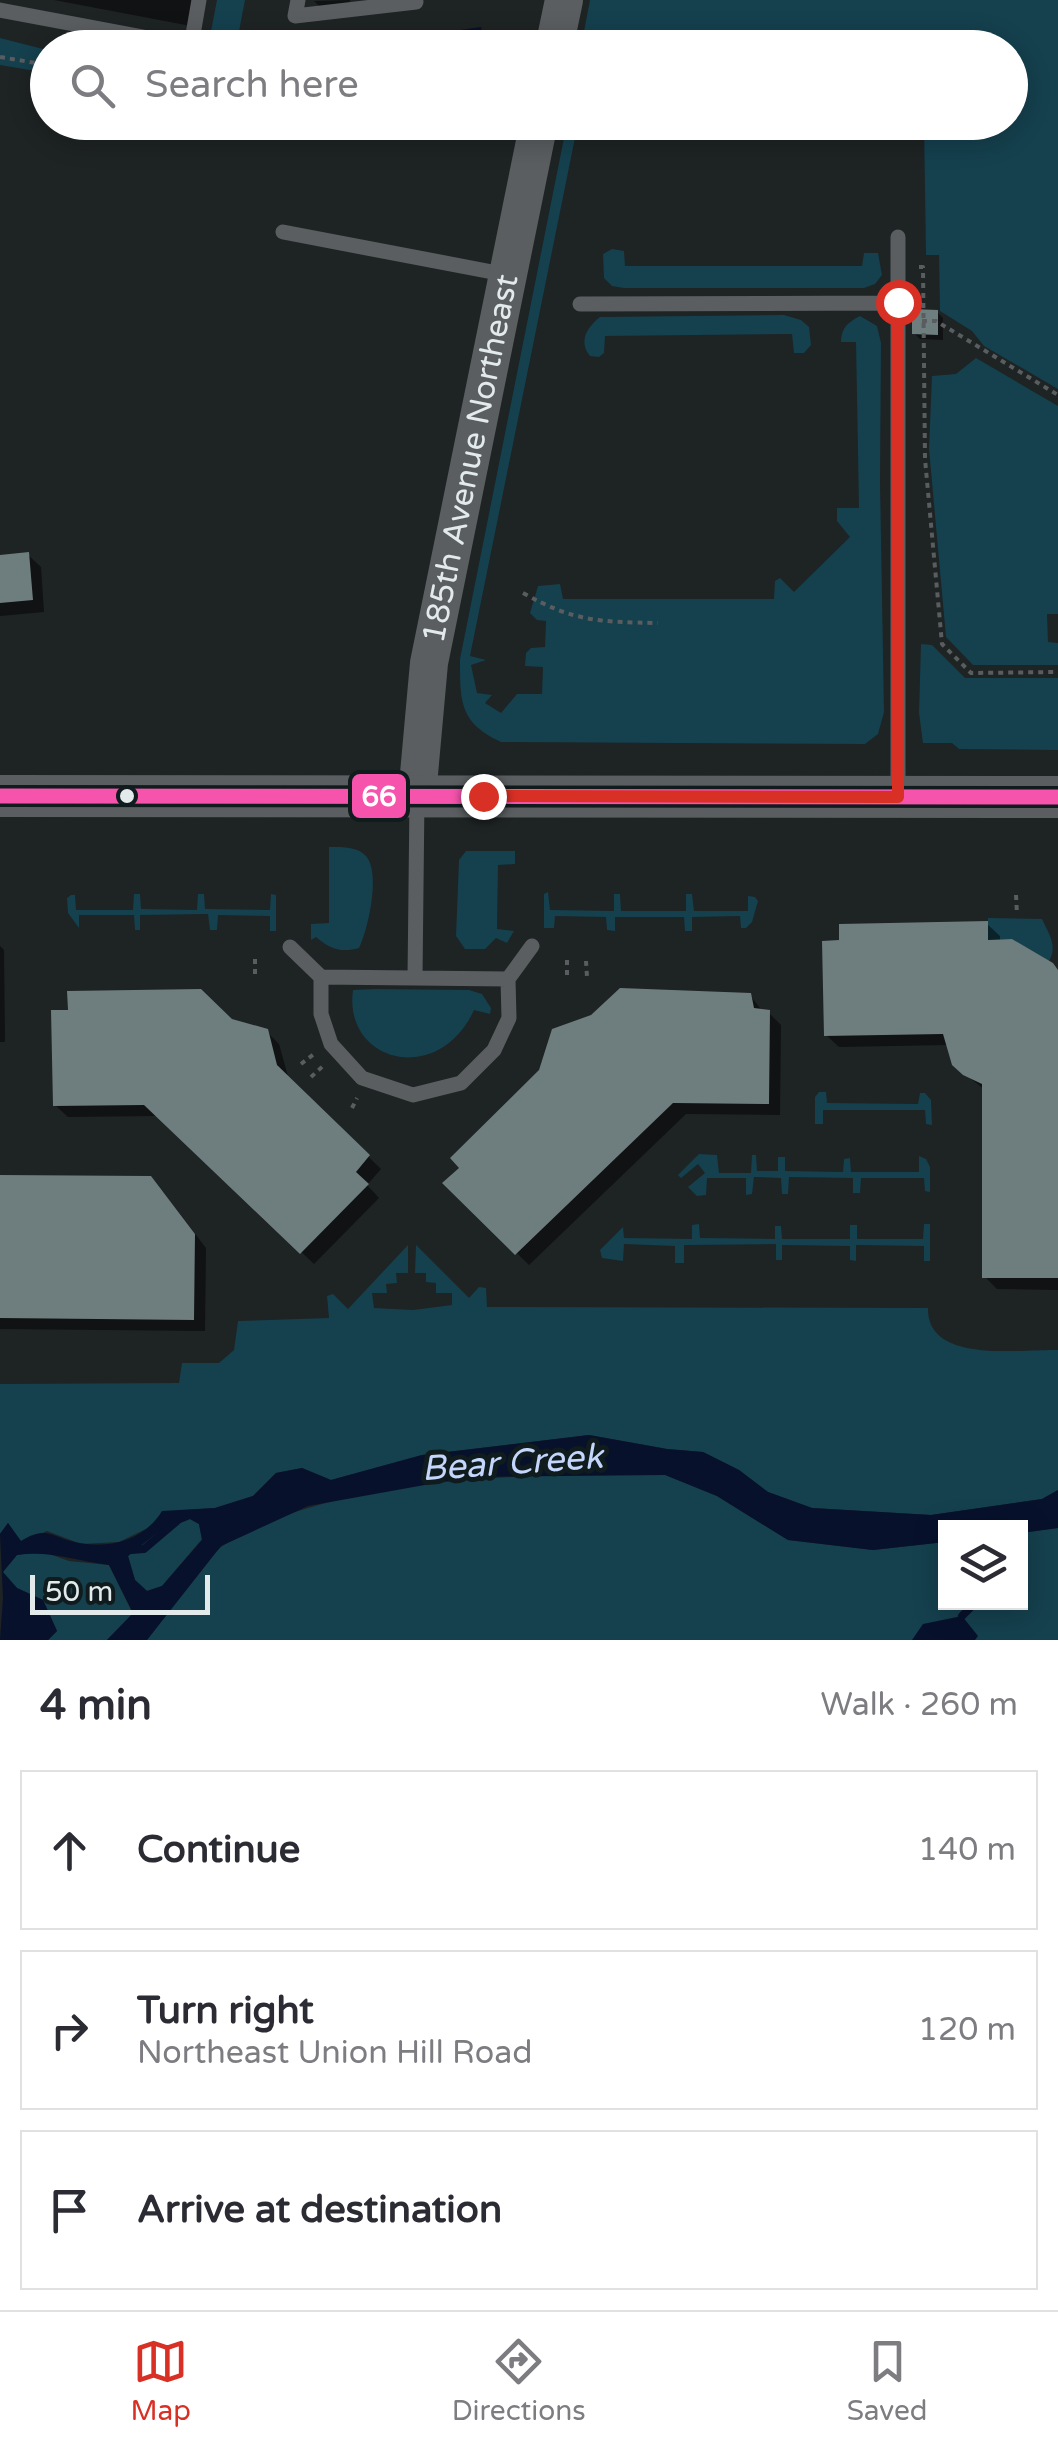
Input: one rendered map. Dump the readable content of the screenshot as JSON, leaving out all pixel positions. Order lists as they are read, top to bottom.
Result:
{
  "streets": {
    "street": ["185th Avenue Northeast"]
  },
  "water": ["Bear Creek"],
  "lines": ["transit line 66"],
  "scale_bar": "50 m",
  "page": {
    "search": "Search here",
    "scale": "50 m",
    "heading": ["4 min", "Walk · 260 m"],
    "list": [
      ["Continue", "140 m"],
      ["Turn right", "Northeast Union Hill Road", "120 m"],
      "Arrive at destination"
    ],
    "nav": ["Map", "Directions", "Saved"]
  }
}
